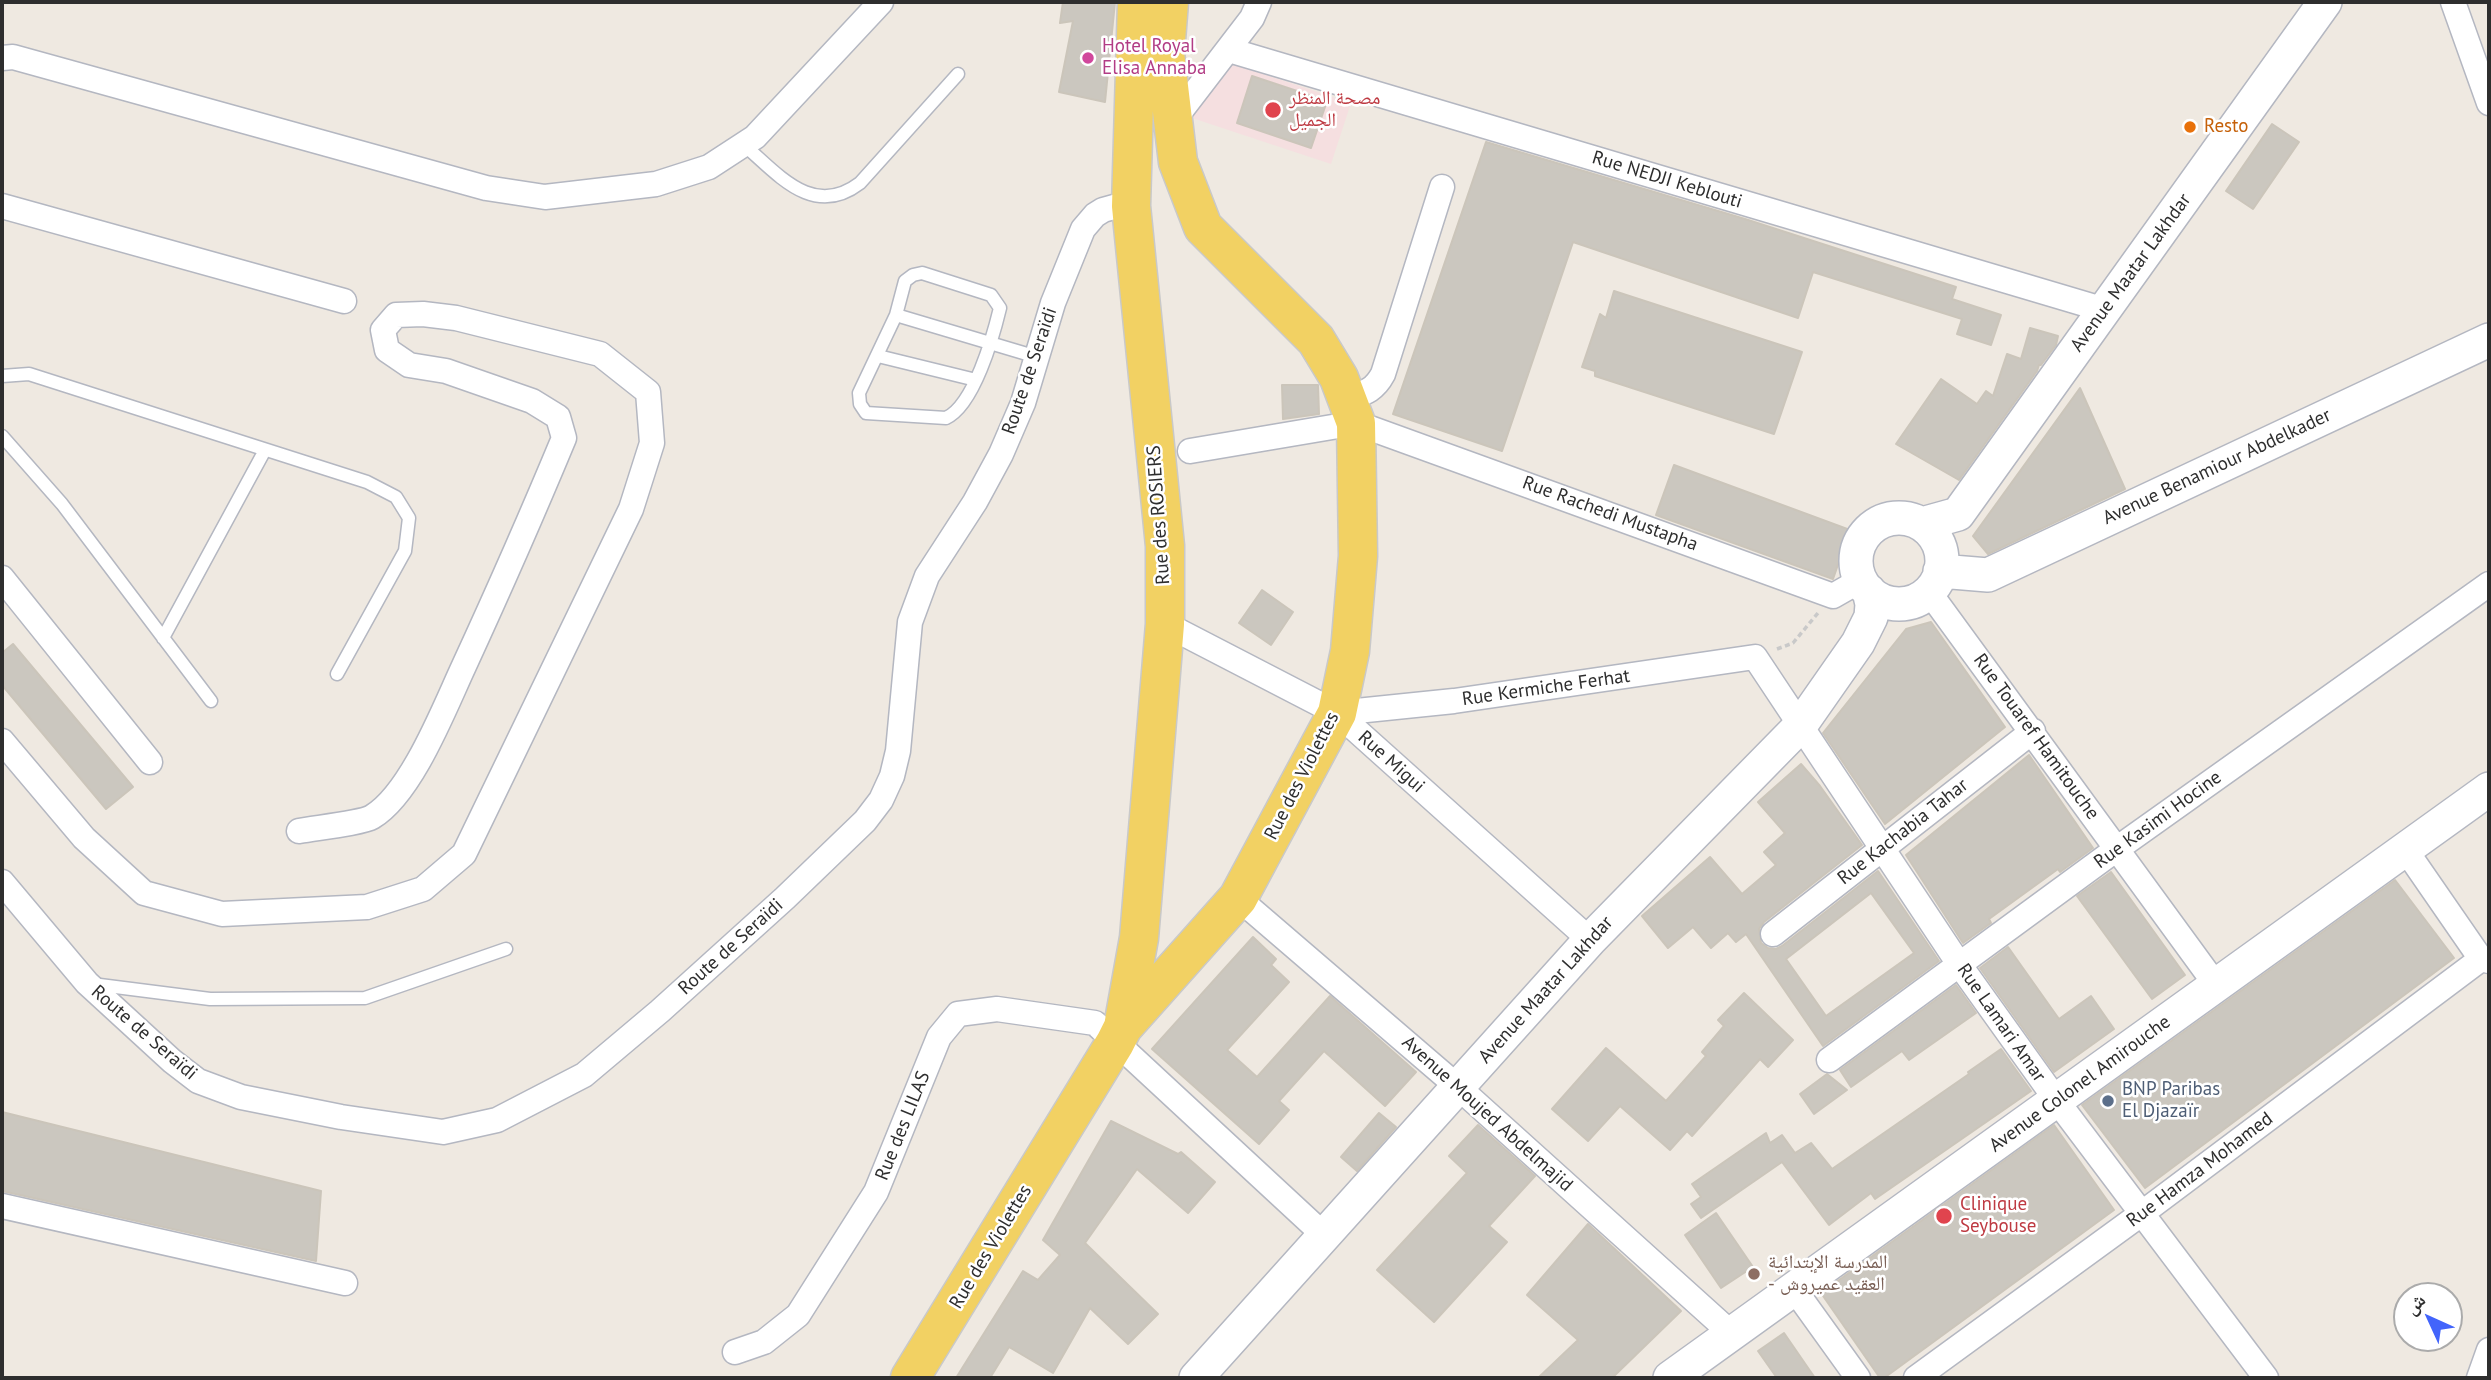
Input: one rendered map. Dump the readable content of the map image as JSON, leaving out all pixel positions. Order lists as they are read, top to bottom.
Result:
{
  "streets": {
    "main road": [
      "Avenue Maatar Lakhdar",
      "Avenue Benamiour Abdelkader",
      "Rue des ROSIERS",
      "Rue des Violettes",
      "Avenue Colonel Amirouche"
    ],
    "street": [
      "Rue NEDJI Keblouti",
      "Route de Seraïdi",
      "Rue Rachedi Mustapha",
      "Rue Kermiche Ferhat",
      "Rue Touaref Hamitouche",
      "Rue Migui",
      "Rue Kasimi Hocine",
      "Rue Kachabia Tahar",
      "Rue Lamari Amar",
      "Avenue Moujed Abdelmajid",
      "Rue des LILAS",
      "Rue Hamza Mohamed"
    ]
  },
  "crossings": [
    ["Rue NEDJI Keblouti", "Avenue Maatar Lakhdar"],
    ["Avenue Maatar Lakhdar", "Avenue Benamiour Abdelkader"],
    ["Avenue Maatar Lakhdar", "Rue Rachedi Mustapha"],
    ["Avenue Maatar Lakhdar", "Rue Touaref Hamitouche"],
    ["Avenue Maatar Lakhdar", "Rue Migui"],
    ["Avenue Maatar Lakhdar", "Rue Lamari Amar"],
    ["Avenue Maatar Lakhdar", "Avenue Moujed Abdelmajid"],
    ["Avenue Maatar Lakhdar", "Rue des LILAS"],
    ["Route de Seraïdi", "Rue des ROSIERS"],
    ["Avenue Benamiour Abdelkader", "Rue Rachedi Mustapha"],
    ["Avenue Benamiour Abdelkader", "Rue Touaref Hamitouche"],
    ["Rue Rachedi Mustapha", "Rue Touaref Hamitouche"],
    ["Rue Rachedi Mustapha", "Rue des Violettes"],
    ["Rue des ROSIERS", "Rue Migui"],
    ["Rue des ROSIERS", "Rue des Violettes"],
    ["Rue des ROSIERS", "Rue des LILAS"],
    ["Rue Kermiche Ferhat", "Rue Migui"],
    ["Rue Kermiche Ferhat", "Rue des Violettes"],
    ["Rue Kermiche Ferhat", "Rue Lamari Amar"],
    ["Rue Touaref Hamitouche", "Rue Kasimi Hocine"],
    ["Rue Touaref Hamitouche", "Rue Kachabia Tahar"],
    ["Rue Touaref Hamitouche", "Avenue Colonel Amirouche"],
    ["Rue Migui", "Rue des Violettes"],
    ["Rue des Violettes", "Avenue Moujed Abdelmajid"],
    ["Rue des Violettes", "Rue des LILAS"],
    ["Rue Kasimi Hocine", "Rue Lamari Amar"],
    ["Rue Kachabia Tahar", "Rue Lamari Amar"],
    ["Rue Lamari Amar", "Avenue Colonel Amirouche"],
    ["Rue Lamari Amar", "Rue Hamza Mohamed"],
    ["Avenue Colonel Amirouche", "Avenue Moujed Abdelmajid"]
  ],
  "places": [
    "Hotel Royal Elisa Annaba",
    "مصحة المنظر الجميل",
    "Resto",
    "BNP Paribas El Djazaïr",
    "Clinique Seybouse",
    "المدرسة الإبتدائية - العقيد عميروش"
  ],
  "north": "top left"
}
